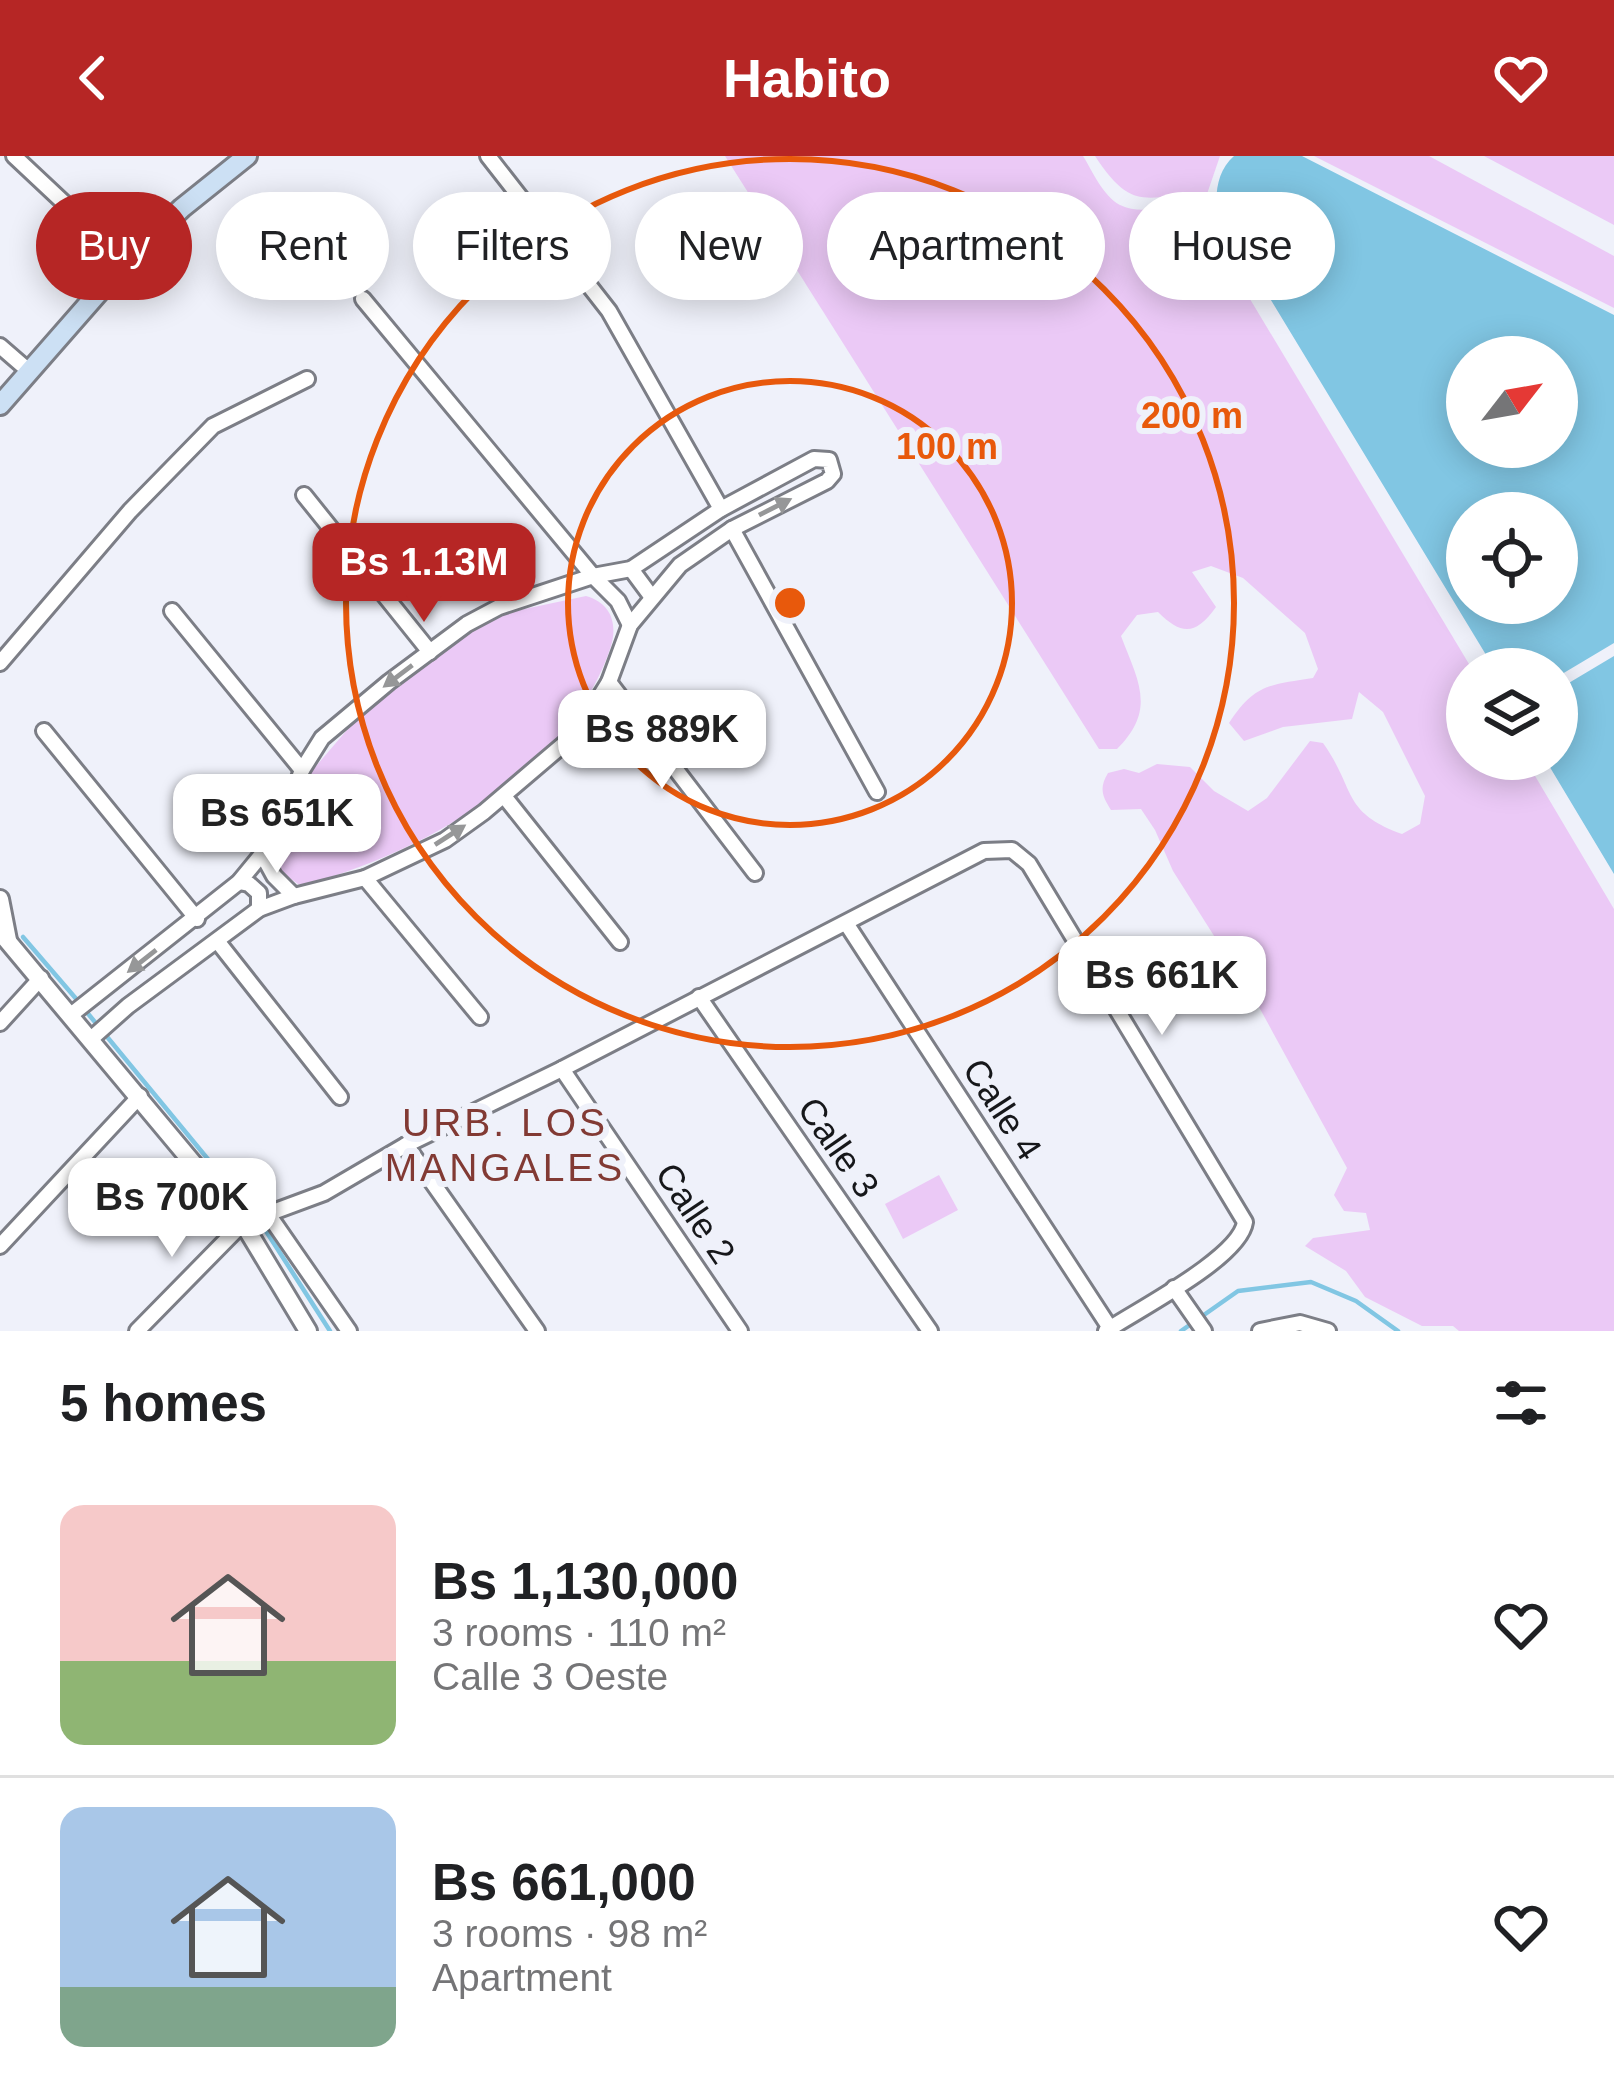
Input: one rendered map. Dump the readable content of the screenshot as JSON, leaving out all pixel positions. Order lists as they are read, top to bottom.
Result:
{
  "streets": {
    "street": ["Calle 4", "Calle 3", "Calle 2"]
  },
  "districts": ["URB. LOS MANGALES"],
  "north": "top right",
  "page": {
    "header": "Habito",
    "chip": [
      "Buy",
      "Rent",
      "Filters",
      "New",
      "Apartment",
      "House"
    ],
    "price": [
      "Bs 1.13M",
      "Bs 889K",
      "Bs 651K",
      "Bs 661K",
      "Bs 700K"
    ],
    "heading": "5 homes",
    "list": [
      {
        "name": "Bs 1,130,000",
        "note": "3 rooms · 110 m² · Calle 3 Oeste"
      },
      {
        "name": "Bs 661,000",
        "note": "3 rooms · 98 m² · Apartment"
      }
    ]
  },
  "rings": ["200 m", "100 m"]
}
